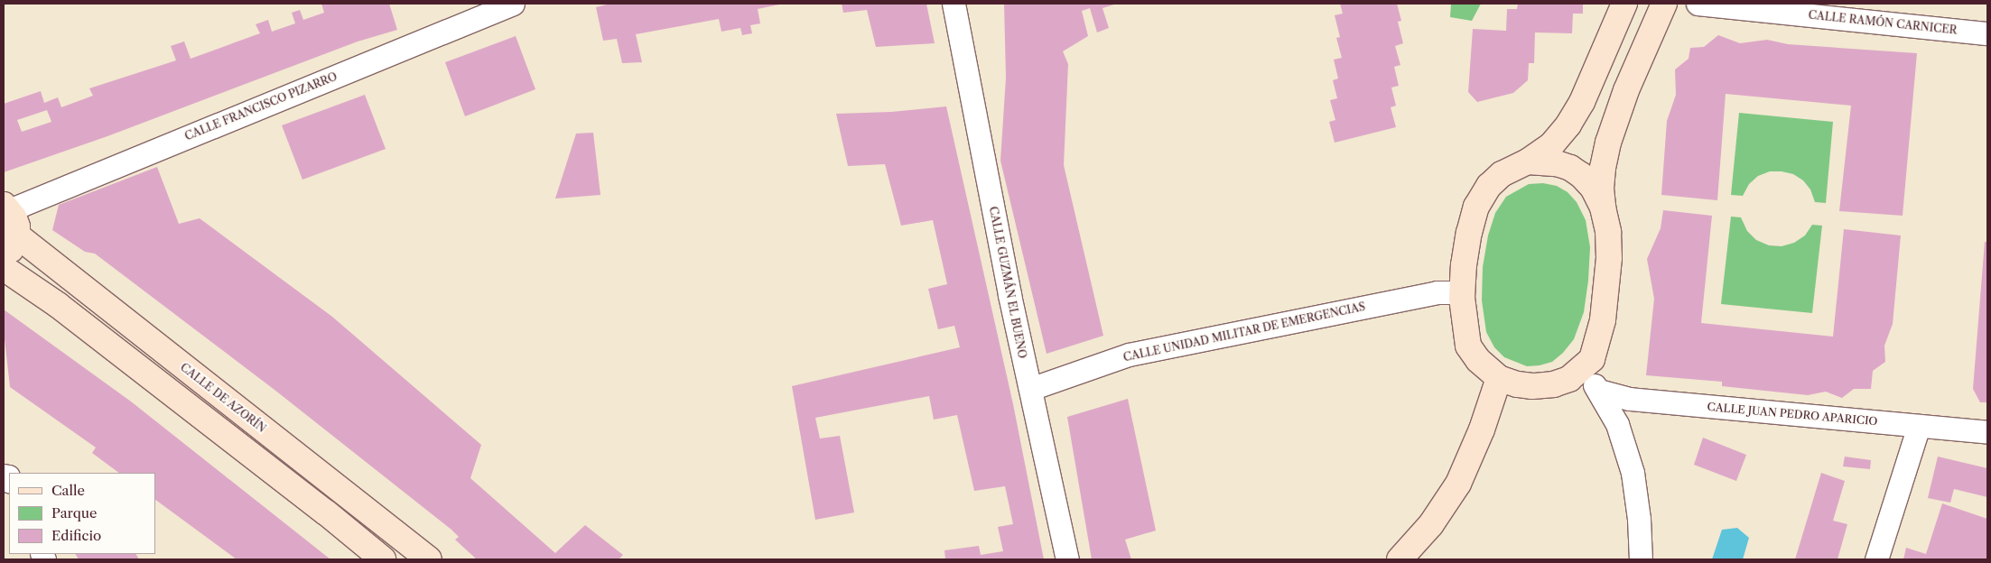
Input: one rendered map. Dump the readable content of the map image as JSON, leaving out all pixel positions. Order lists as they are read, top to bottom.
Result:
{
  "streets": {
    "main road": ["CALLE DE AZORÍN"],
    "street": [
      "CALLE RAMÓN CARNICER",
      "CALLE FRANCISCO PIZARRO",
      "CALLE GUZMÁN EL BUENO",
      "CALLE UNIDAD MILITAR DE EMERGENCIAS",
      "CALLE JUAN PEDRO APARICIO"
    ]
  },
  "crossings": [
    ["CALLE GUZMÁN EL BUENO", "CALLE UNIDAD MILITAR DE EMERGENCIAS"]
  ],
  "legend": ["Calle", "Parque", "Edificio"]
}
